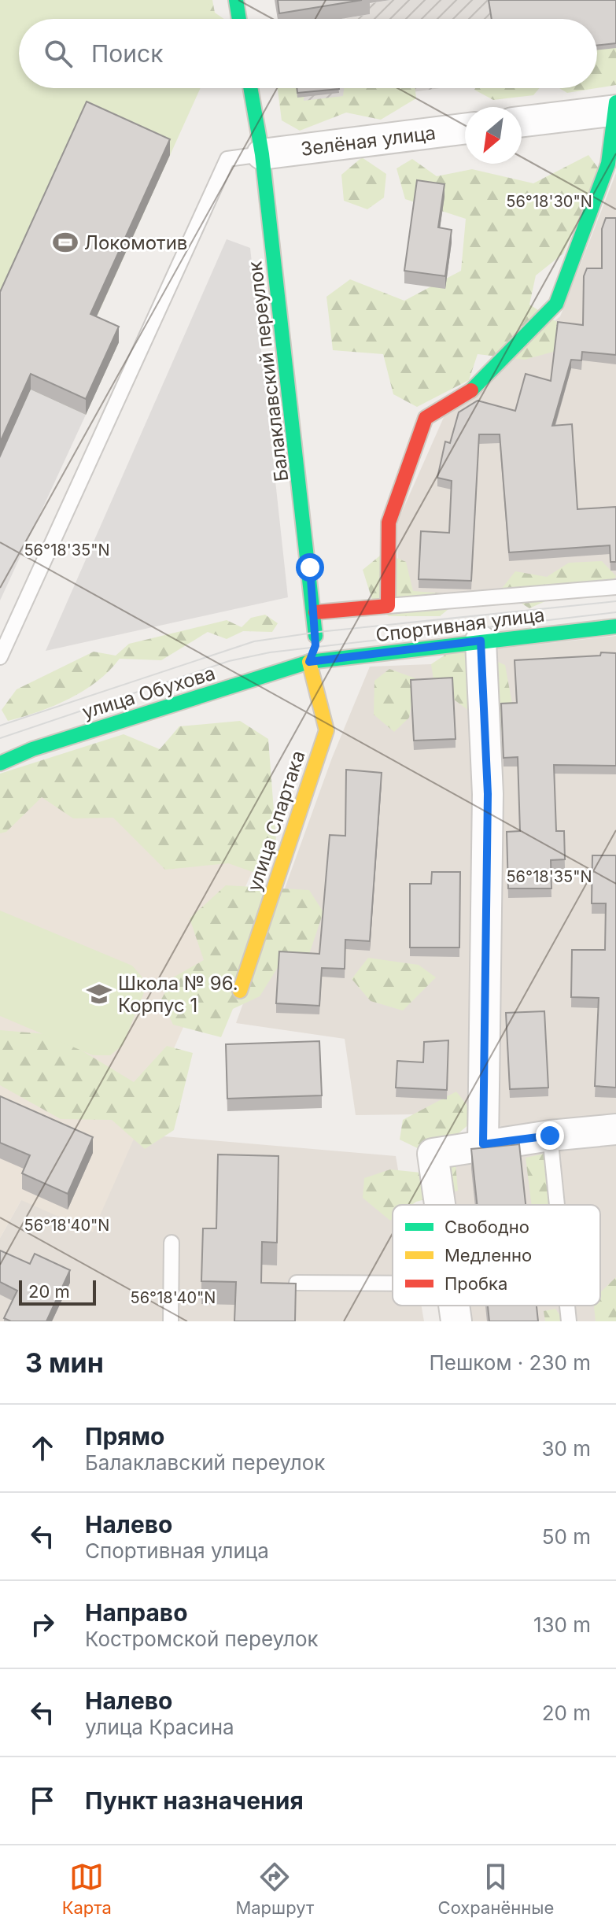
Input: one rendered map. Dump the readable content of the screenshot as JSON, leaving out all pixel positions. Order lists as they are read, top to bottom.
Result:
{
  "streets": {
    "street": [
      "Зелёная улица",
      "Балаклавский переулок",
      "Спортивная улица",
      "улица Обухова",
      "улица Спартака"
    ]
  },
  "crossings": [
    ["Зелёная улица", "Балаклавский переулок"],
    ["Балаклавский переулок", "Спортивная улица"],
    ["Балаклавский переулок", "улица Обухова"],
    ["Балаклавский переулок", "улица Спартака"],
    ["Спортивная улица", "улица Обухова"],
    ["Спортивная улица", "улица Спартака"],
    ["улица Обухова", "улица Спартака"]
  ],
  "places": {
    "sports": ["Локомотив"],
    "school or university": ["Школа № 96. Корпус 1"]
  },
  "legend": ["Свободно", "Медленно", "Пробка"],
  "scale_bar": "20 m",
  "north": "bottom left",
  "page": {
    "search": "Поиск",
    "scale": "20 m",
    "heading": ["3 мин", "Пешком · 230 m"],
    "list": [
      ["Прямо", "Балаклавский переулок", "30 m"],
      ["Налево", "Спортивная улица", "50 m"],
      ["Направо", "Костромской переулок", "130 m"],
      ["Налево", "улица Красина", "20 m"],
      "Пункт назначения"
    ],
    "nav": ["Карта", "Маршрут", "Сохранённые"]
  },
  "coordinates": ["56°18'30\"N", "56°18'35\"N", "56°18'40\"N"]
}
